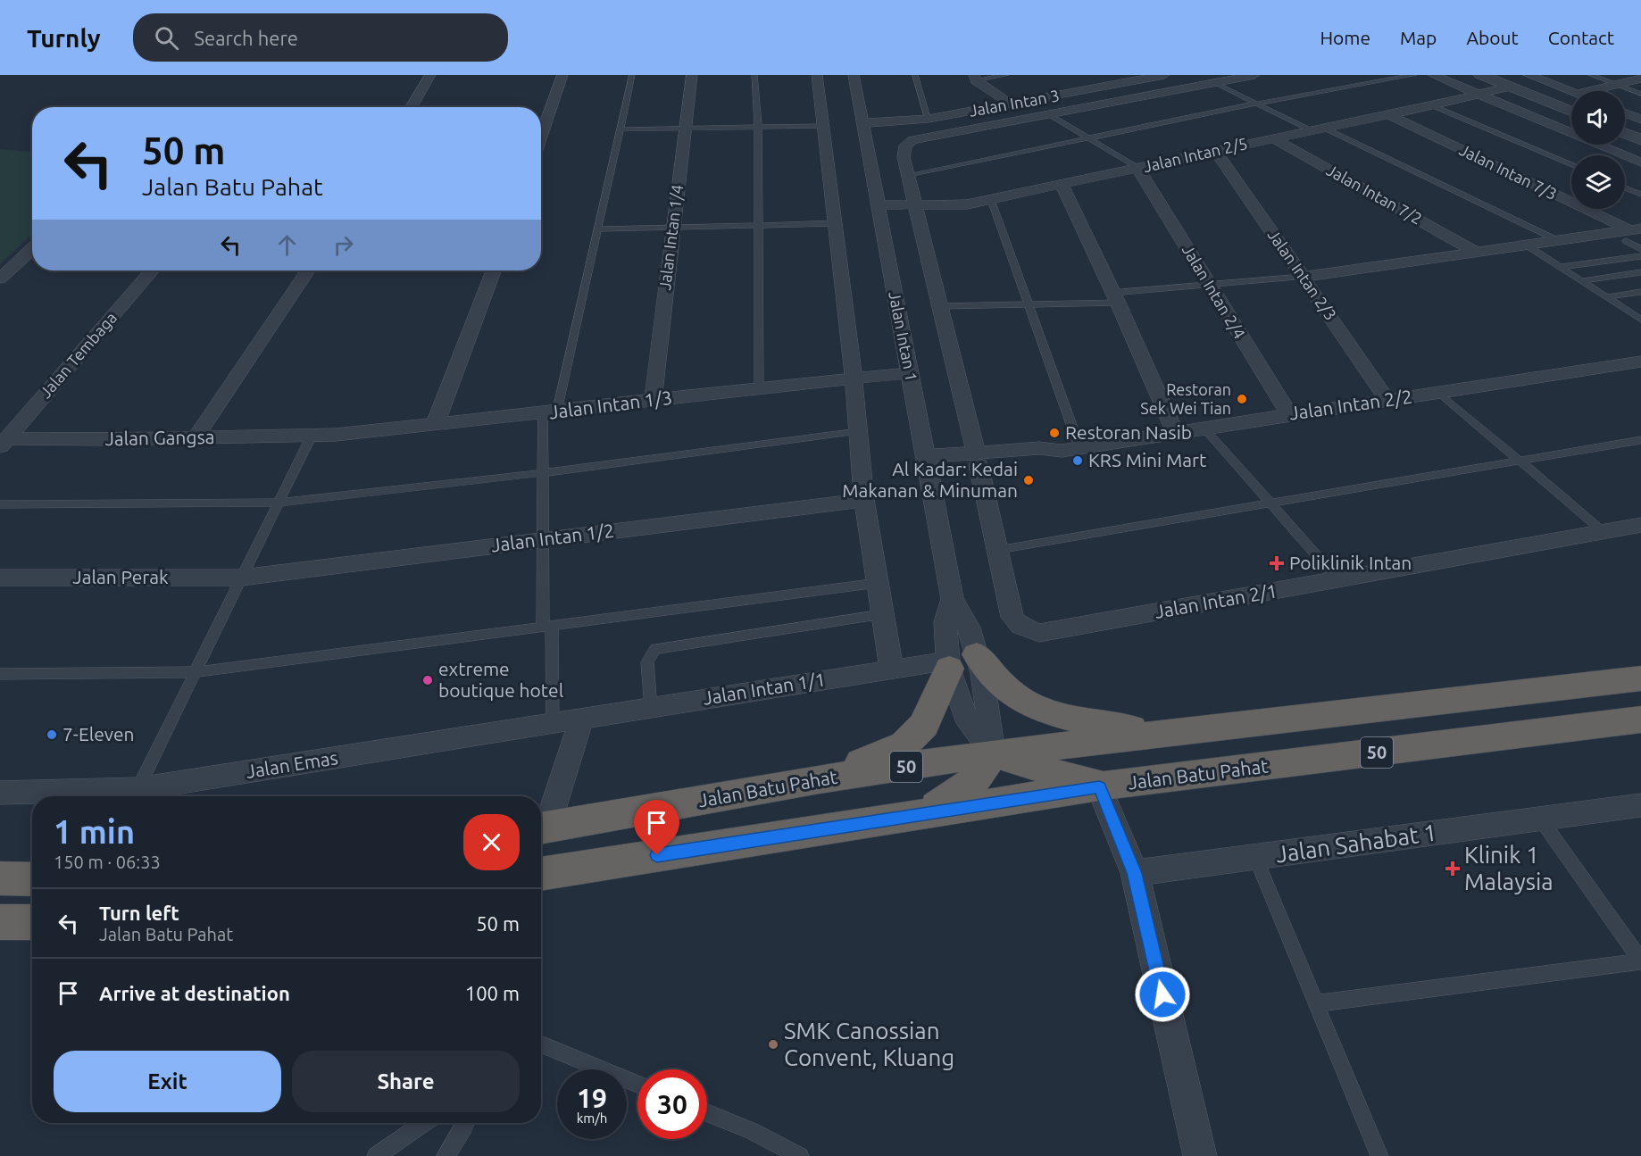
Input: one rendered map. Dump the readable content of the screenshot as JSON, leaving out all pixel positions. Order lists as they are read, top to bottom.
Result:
{
  "streets": {
    "highway": ["50", "Jalan Batu Pahat"],
    "street": [
      "Jalan Intan 3",
      "Jalan Intan 2/5",
      "Jalan Intan 7/3",
      "Jalan Intan 7/2",
      "Jalan Intan 1/4",
      "Jalan Intan 2/3",
      "Jalan Intan 2/4",
      "Jalan Intan 1",
      "Jalan Tembaga",
      "Jalan Intan 1/3",
      "Jalan Intan 2/2",
      "Jalan Gangsa",
      "Jalan Intan 1/2",
      "Jalan Perak",
      "Jalan Intan 2/1",
      "Jalan Intan 1/1",
      "Jalan Emas",
      "Jalan Sahabat 1"
    ]
  },
  "crossings": [
    ["Jalan Intan 3", "Jalan Intan 1"],
    ["Jalan Intan 2/5", "Jalan Intan 7/3"],
    ["Jalan Intan 2/5", "Jalan Intan 7/2"],
    ["Jalan Intan 2/5", "Jalan Intan 2/3"],
    ["Jalan Intan 2/5", "Jalan Intan 2/4"],
    ["Jalan Intan 2/5", "Jalan Intan 1"],
    ["Jalan Intan 1/4", "Jalan Intan 1/3"],
    ["Jalan Intan 2/3", "Jalan Intan 2/2"],
    ["Jalan Intan 2/4", "Jalan Intan 2/2"],
    ["Jalan Intan 1", "Jalan Intan 1/3"],
    ["Jalan Intan 1", "Jalan Intan 2/2"],
    ["Jalan Intan 1", "Jalan Intan 1/1"],
    ["Jalan Intan 1", "Jalan Batu Pahat"],
    ["Jalan Tembaga", "Jalan Gangsa"],
    ["Jalan Intan 1/3", "Jalan Gangsa"],
    ["Jalan Intan 2/2", "Jalan Intan 2/1"],
    ["Jalan Intan 1/2", "Jalan Perak"],
    ["Jalan Intan 1/1", "Jalan Emas"]
  ],
  "places": {
    "other": [
      "Restoran Sek Wei Tian",
      "Restoran Nasib",
      "KRS Mini Mart",
      "Al Kadar: Kedai Makanan & Minuman",
      "extreme boutique hotel",
      "7-Eleven",
      "SMK Canossian Convent, Kluang"
    ],
    "health": ["Poliklinik Intan", "Klinik 1 Malaysia"]
  },
  "page": {
    "header": "Turnly",
    "search": "Search here",
    "nav": [
      "Home",
      "Map",
      "About",
      "Contact"
    ],
    "turn": ["50 m", "Jalan Batu Pahat"],
    "heading": ["1 min", "150 m · 06:33"],
    "list": [
      {
        "name": "Turn left",
        "note": "Jalan Batu Pahat",
        "value": "50 m"
      },
      {
        "name": "Arrive at destination",
        "value": "100 m"
      }
    ],
    "buttons": ["Exit", "Share"],
    "speed": "19 km/h",
    "limit": "30"
  }
}
